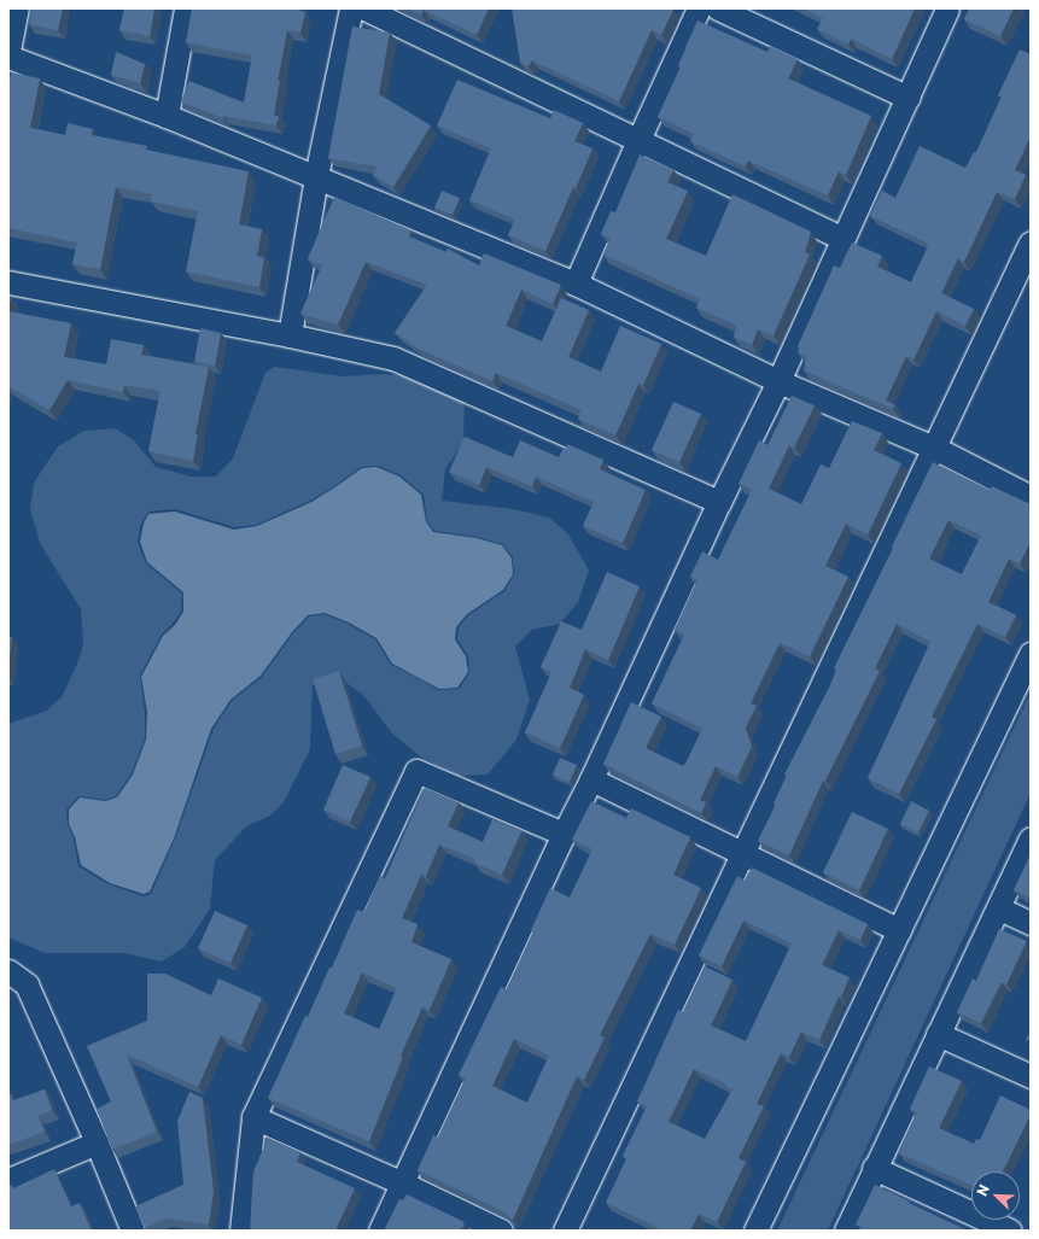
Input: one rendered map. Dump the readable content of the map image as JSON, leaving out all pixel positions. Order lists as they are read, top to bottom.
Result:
{
  "north": "top left"
}
